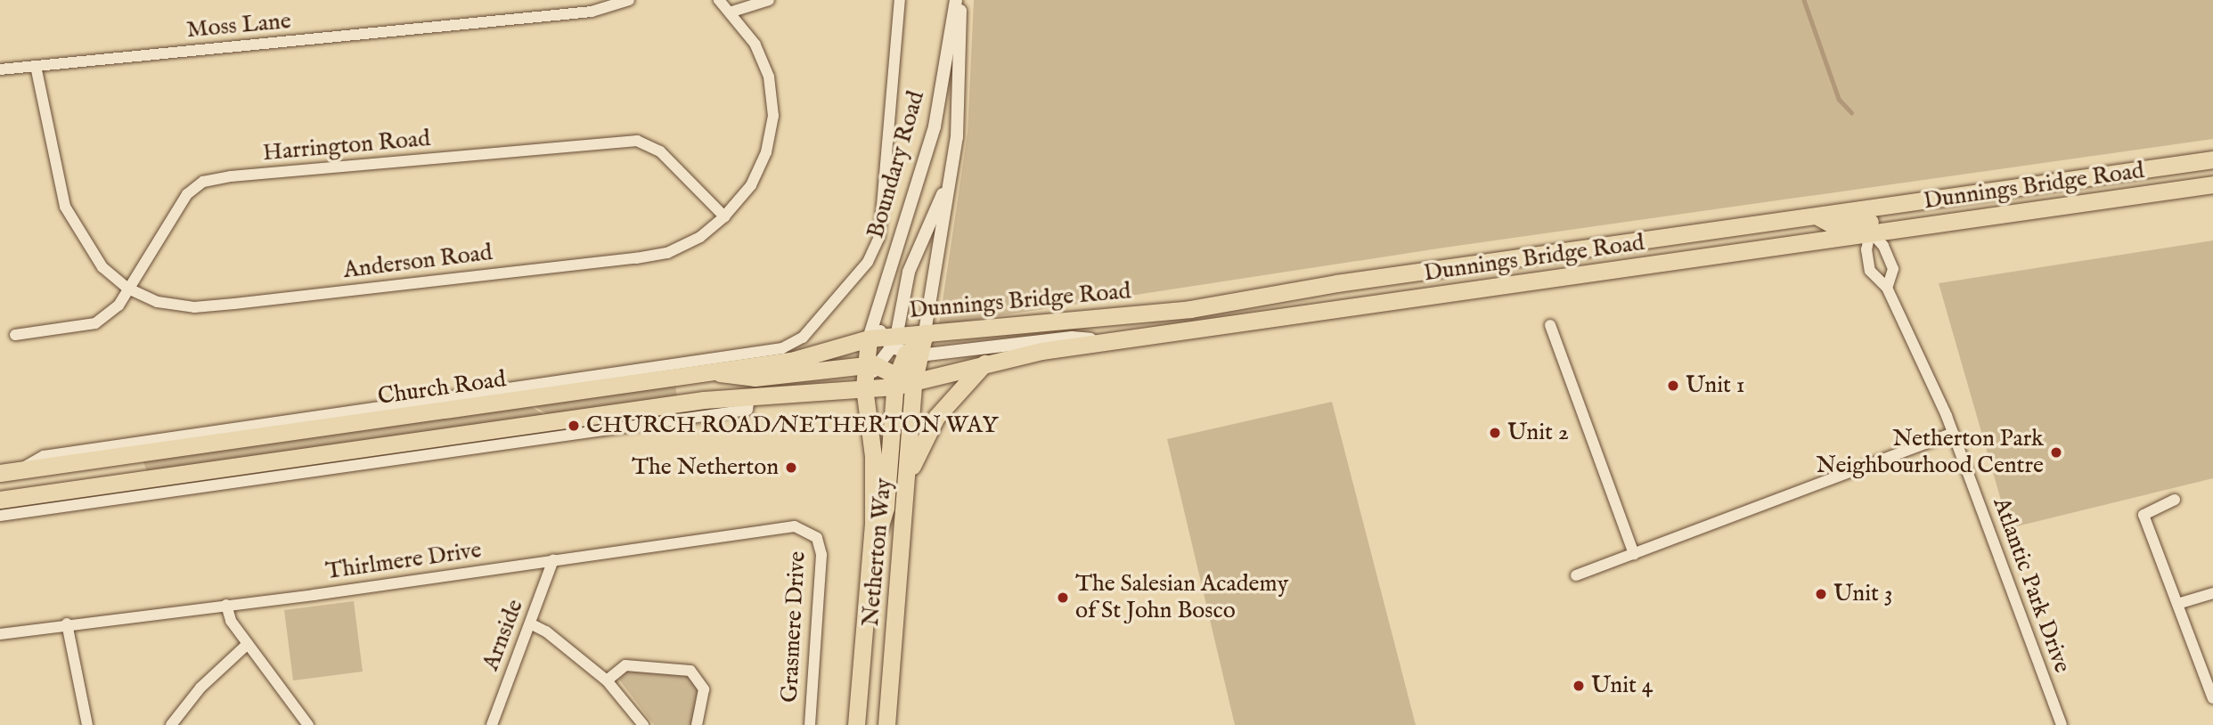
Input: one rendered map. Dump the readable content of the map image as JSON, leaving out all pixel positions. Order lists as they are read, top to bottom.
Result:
{
  "streets": {
    "main road": ["Dunnings Bridge Road", "Church Road", "Netherton Way"],
    "street": [
      "Moss Lane",
      "Harrington Road",
      "Boundary Road",
      "Anderson Road",
      "Thirlmere Drive",
      "Atlantic Park Drive",
      "Grasmere Drive",
      "Arnside"
    ]
  },
  "crossings": [
    ["Moss Lane", "Anderson Road"],
    ["Harrington Road", "Anderson Road"],
    ["Boundary Road", "Dunnings Bridge Road"],
    ["Boundary Road", "Church Road"],
    ["Boundary Road", "Netherton Way"],
    ["Dunnings Bridge Road", "Church Road"],
    ["Dunnings Bridge Road", "Netherton Way"],
    ["Dunnings Bridge Road", "Atlantic Park Drive"],
    ["Church Road", "Netherton Way"],
    ["Thirlmere Drive", "Grasmere Drive"],
    ["Thirlmere Drive", "Arnside"]
  ],
  "places": [
    "Unit 1",
    "CHURCH ROAD/NETHERTON WAY",
    "Unit 2",
    "Netherton Park Neighbourhood Centre",
    "The Netherton",
    "Unit 3",
    "The Salesian Academy of St John Bosco",
    "Unit 4"
  ]
}
